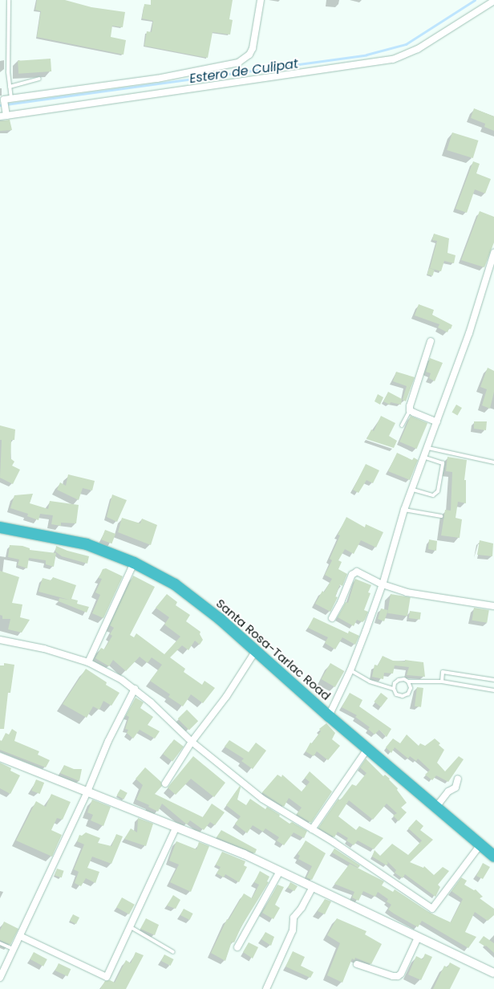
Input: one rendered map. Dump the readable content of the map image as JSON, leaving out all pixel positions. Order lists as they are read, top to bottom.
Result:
{
  "streets": {
    "highway": ["Santa Rosa-Tarlac Road"]
  },
  "water": ["Estero de Culipat"]
}
